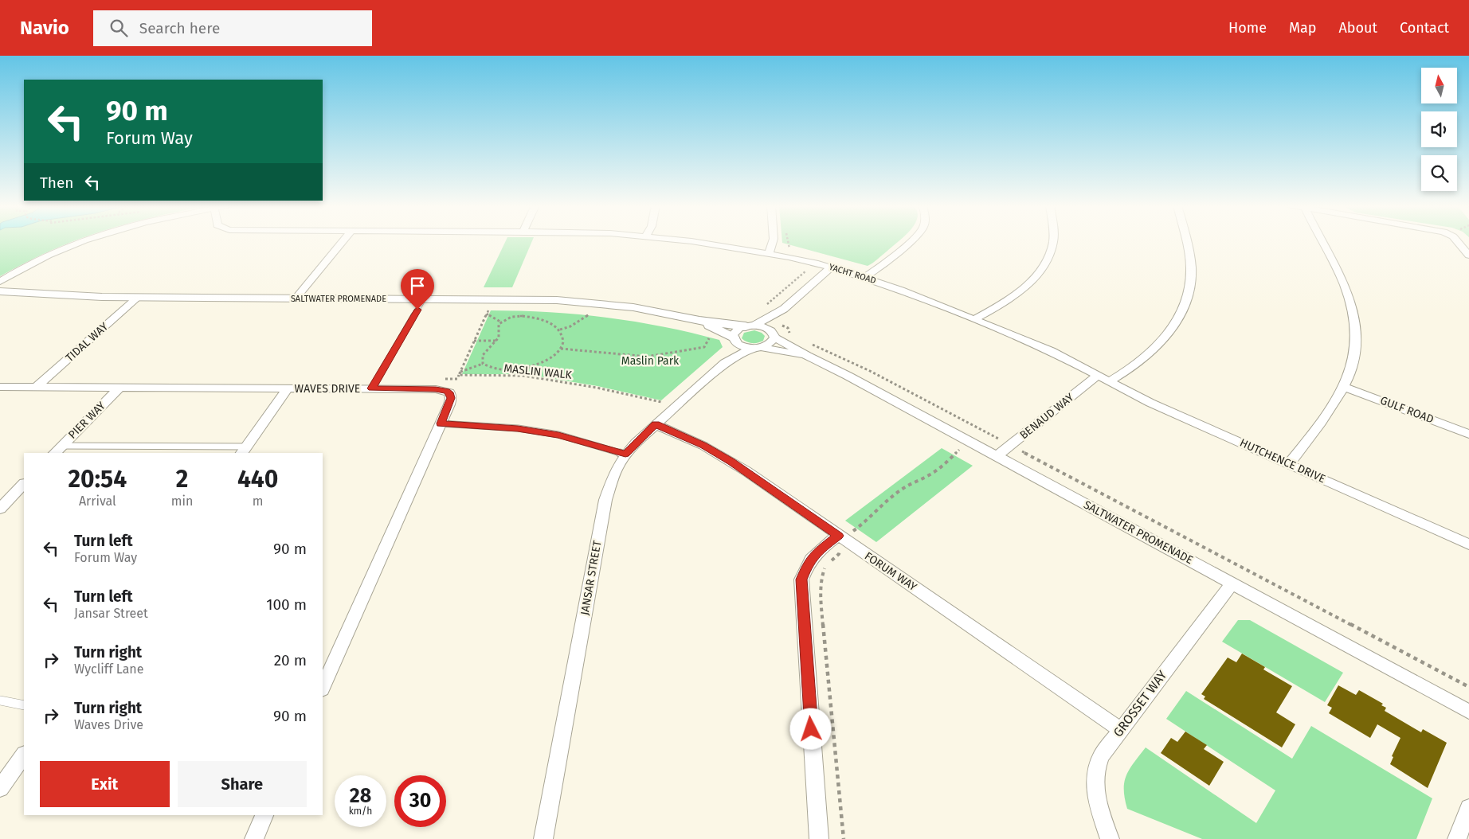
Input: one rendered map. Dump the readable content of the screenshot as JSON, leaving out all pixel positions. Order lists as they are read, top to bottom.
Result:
{
  "streets": {
    "street": [
      "YACHT ROAD",
      "SALTWATER PROMENADE",
      "TIDAL WAY",
      "WAVES DRIVE",
      "GULF ROAD",
      "BENAUD WAY",
      "PIER WAY",
      "HUTCHENCE DRIVE",
      "FORUM WAY",
      "JANSAR STREET",
      "GROSSET WAY"
    ],
    "path": ["MASLIN WALK"]
  },
  "crossings": [
    ["YACHT ROAD", "BENAUD WAY"],
    ["YACHT ROAD", "HUTCHENCE DRIVE"],
    ["SALTWATER PROMENADE", "TIDAL WAY"],
    ["SALTWATER PROMENADE", "BENAUD WAY"],
    ["SALTWATER PROMENADE", "JANSAR STREET"],
    ["SALTWATER PROMENADE", "GROSSET WAY"],
    ["TIDAL WAY", "WAVES DRIVE"],
    ["WAVES DRIVE", "PIER WAY"],
    ["BENAUD WAY", "HUTCHENCE DRIVE"],
    ["FORUM WAY", "JANSAR STREET"],
    ["FORUM WAY", "GROSSET WAY"]
  ],
  "parks": ["Maslin Park"],
  "north": "top",
  "page": {
    "header": "Navio",
    "search": "Search here",
    "nav": [
      "Home",
      "Map",
      "About",
      "Contact"
    ],
    "turn": ["90 m", "Forum Way"],
    "then": "Then",
    "eta": [
      "20:54",
      "Arrival",
      "2",
      "min",
      "440",
      "m"
    ],
    "list": [
      {
        "name": "Turn left",
        "note": "Forum Way",
        "value": "90 m"
      },
      {
        "name": "Turn left",
        "note": "Jansar Street",
        "value": "100 m"
      },
      {
        "name": "Turn right",
        "note": "Wycliff Lane",
        "value": "20 m"
      },
      {
        "name": "Turn right",
        "note": "Waves Drive",
        "value": "90 m"
      }
    ],
    "buttons": ["Exit", "Share"],
    "speed": "28 km/h",
    "limit": "30"
  }
}
